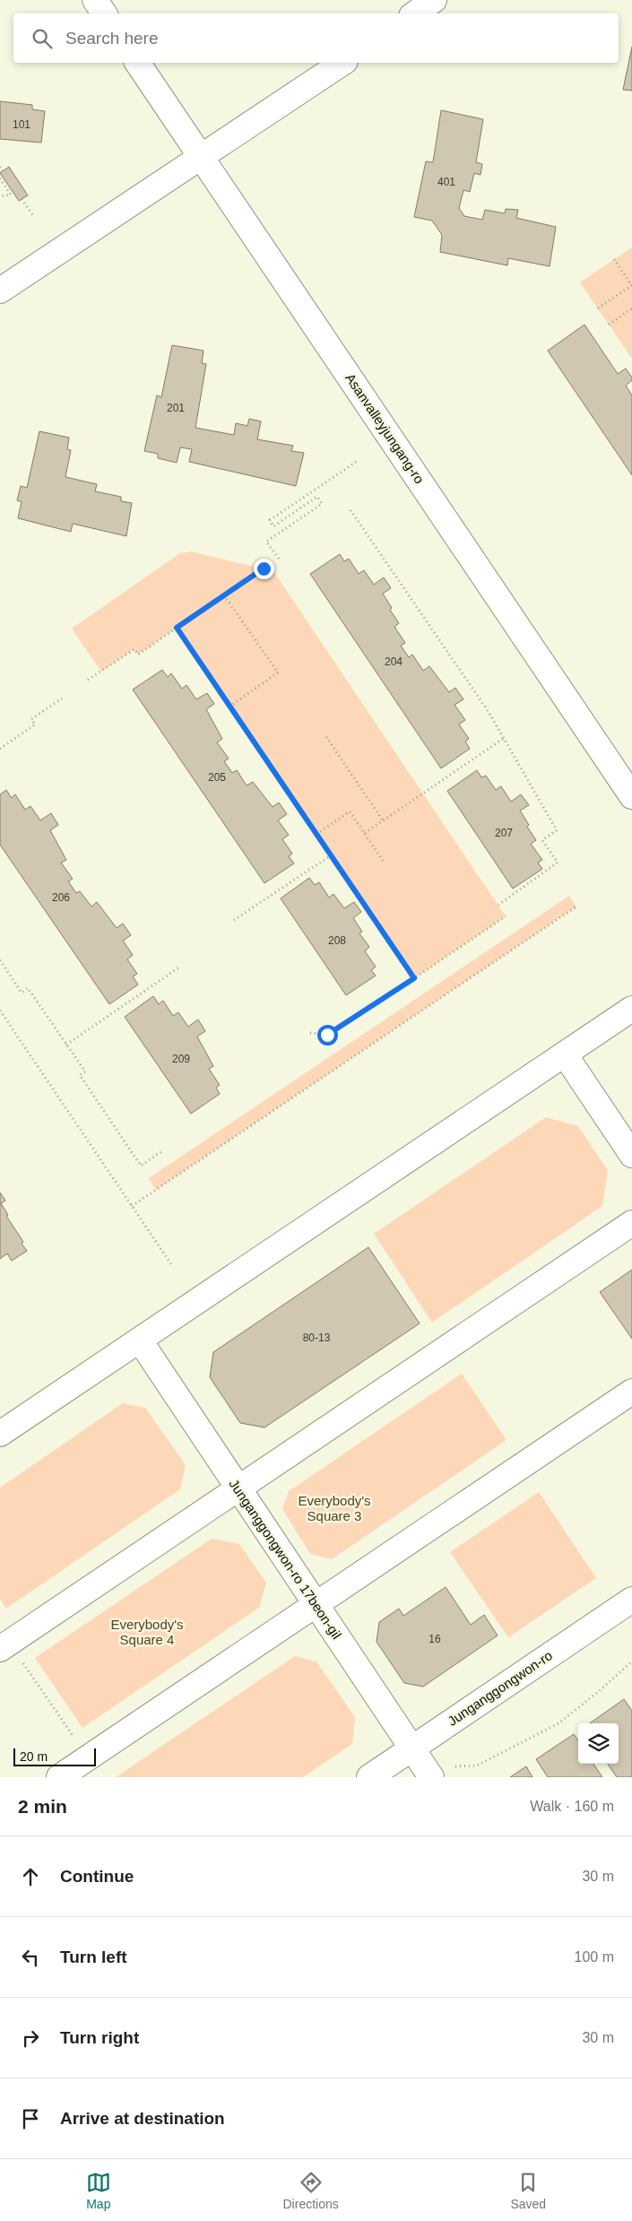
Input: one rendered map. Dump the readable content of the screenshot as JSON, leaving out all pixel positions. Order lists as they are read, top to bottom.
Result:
{
  "streets": {
    "street": ["Asanvalleyjungang-ro", "Junganggongwon-ro 17beon-gil", "Junganggongwon-ro"]
  },
  "crossings": [
    ["Junganggongwon-ro 17beon-gil", "Junganggongwon-ro"]
  ],
  "parks": ["Everybody's Square 3", "Everybody's Square 4"],
  "house_numbers": [
    "101",
    "401",
    "201",
    "204",
    "205",
    "207",
    "206",
    "208",
    "209",
    "80-13",
    "16"
  ],
  "scale_bar": "20 m",
  "page": {
    "search": "Search here",
    "scale": "20 m",
    "heading": ["2 min", "Walk · 160 m"],
    "list": [
      ["Continue", "30 m"],
      ["Turn left", "100 m"],
      ["Turn right", "30 m"],
      "Arrive at destination"
    ],
    "nav": ["Map", "Directions", "Saved"]
  }
}
